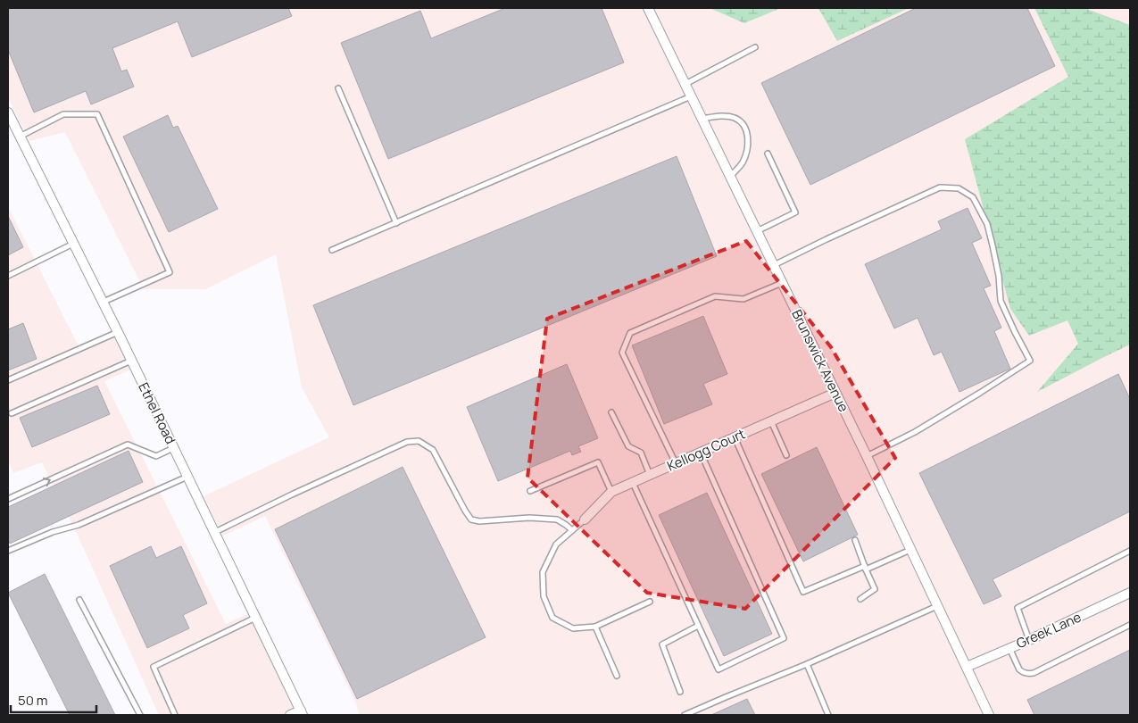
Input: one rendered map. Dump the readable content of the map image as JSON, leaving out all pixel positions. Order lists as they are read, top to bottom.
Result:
{
  "streets": {
    "street": [
      "Brunswick Avenue",
      "Ethel Road",
      "Kellogg Court",
      "Greek Lane"
    ]
  },
  "crossings": [
    ["Brunswick Avenue", "Kellogg Court"],
    ["Brunswick Avenue", "Greek Lane"]
  ],
  "scale_bar": "50 m"
}
